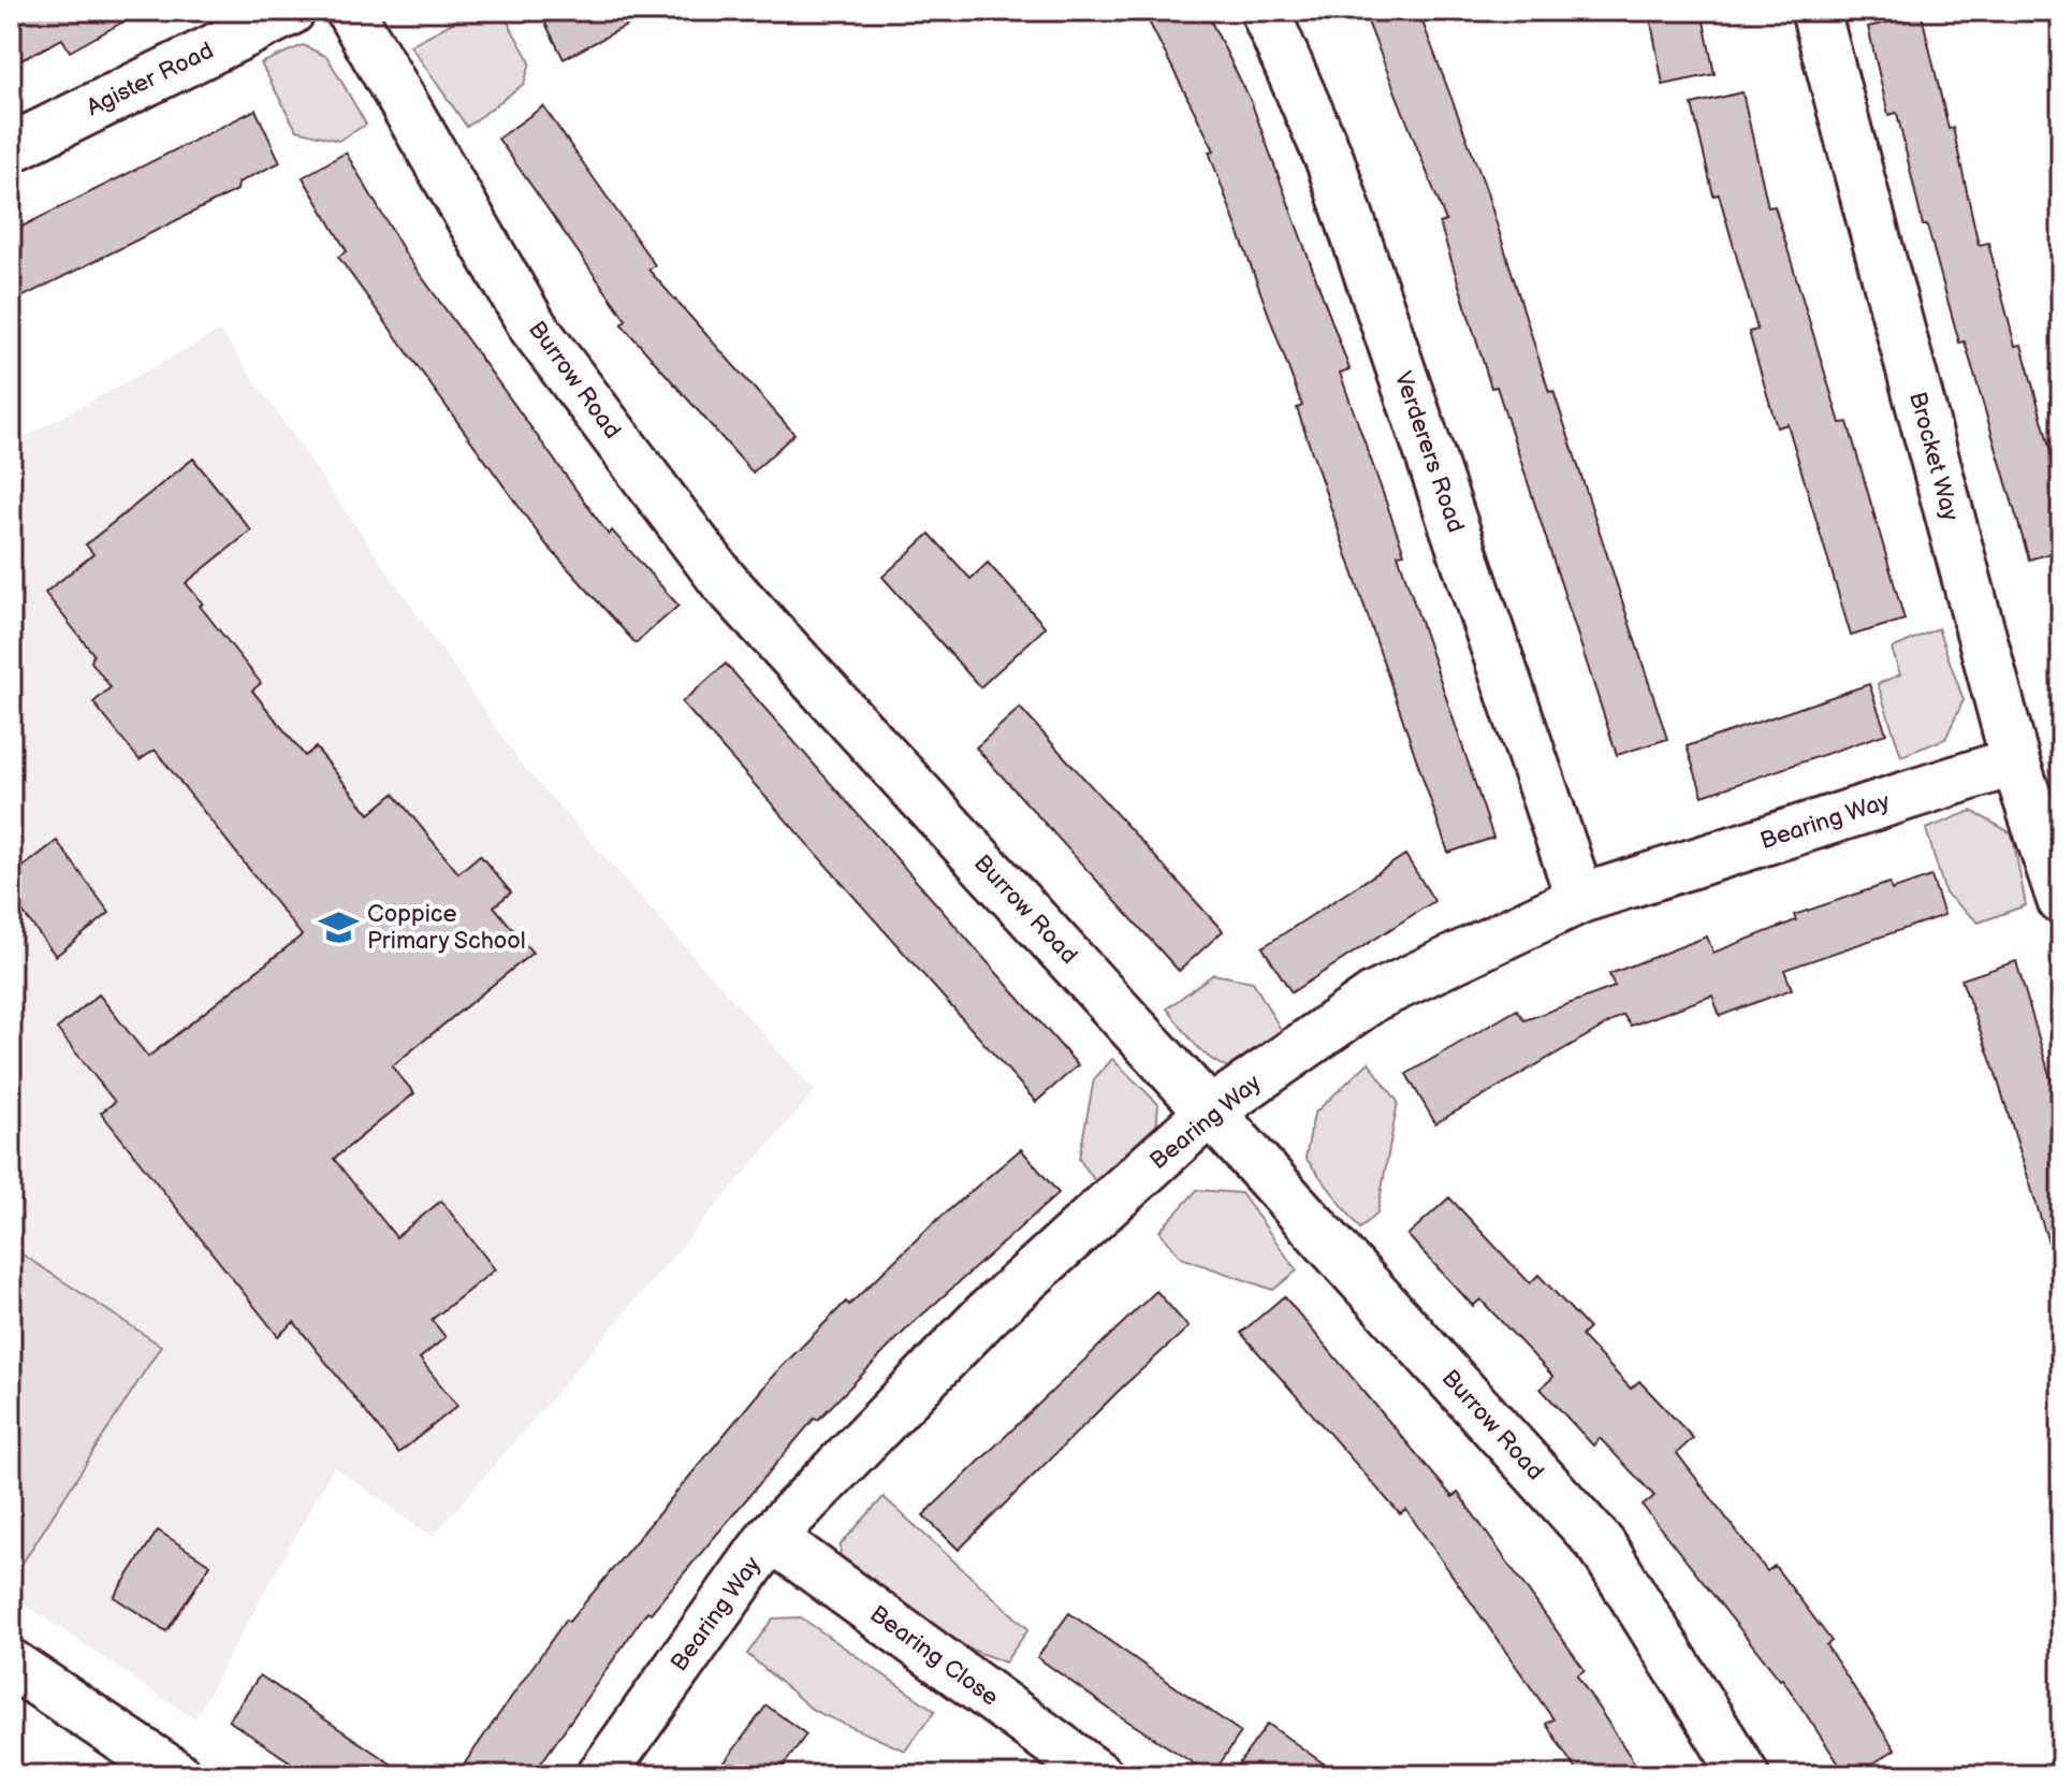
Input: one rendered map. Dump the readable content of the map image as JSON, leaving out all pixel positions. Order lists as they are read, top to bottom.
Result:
{
  "streets": {
    "street": [
      "Agister Road",
      "Burrow Road",
      "Verderers Road",
      "Brocket Way",
      "Bearing Way",
      "Bearing Close"
    ]
  },
  "crossings": [
    ["Burrow Road", "Bearing Way"],
    ["Verderers Road", "Bearing Way"],
    ["Brocket Way", "Bearing Way"],
    ["Bearing Way", "Bearing Close"]
  ],
  "places": {
    "school or university": ["Coppice Primary School"]
  }
}
